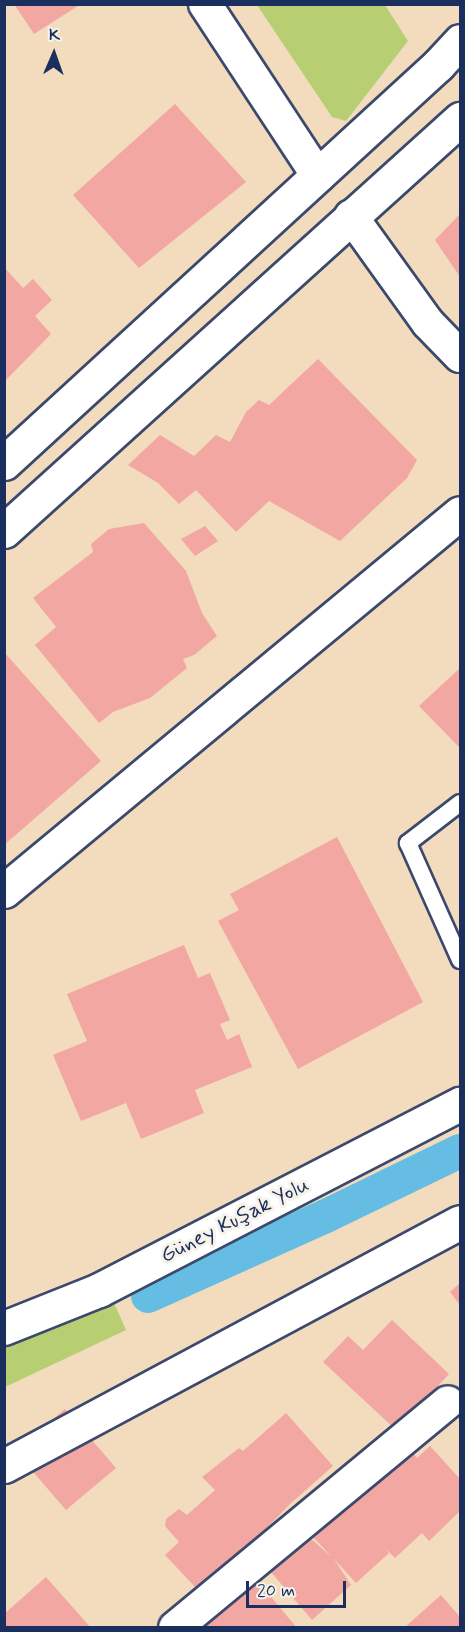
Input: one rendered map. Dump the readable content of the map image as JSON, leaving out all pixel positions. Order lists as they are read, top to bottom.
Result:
{
  "streets": {
    "main road": ["Güney Kuşak Yolu"]
  },
  "scale_bar": "20 m",
  "north": "top"
}
